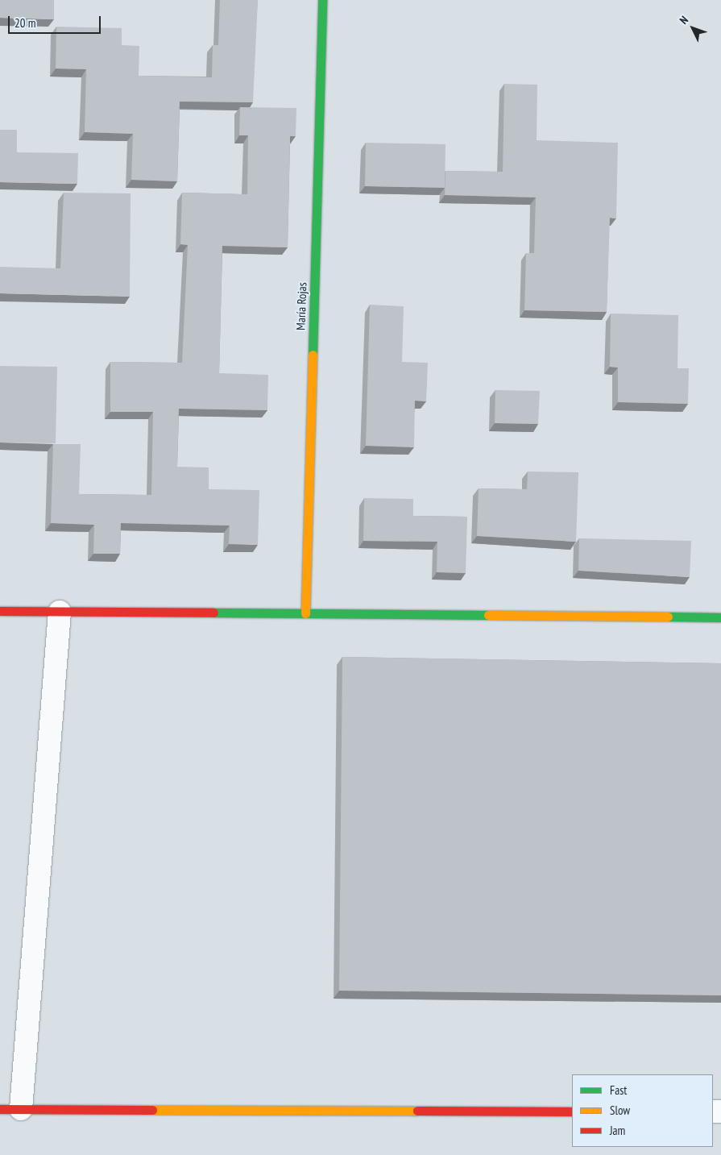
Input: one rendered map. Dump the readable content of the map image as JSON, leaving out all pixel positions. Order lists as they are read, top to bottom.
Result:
{
  "streets": {
    "street": ["María Rojas"]
  },
  "legend": ["Fast", "Slow", "Jam"],
  "scale_bar": "20 m",
  "north": "top left"
}
